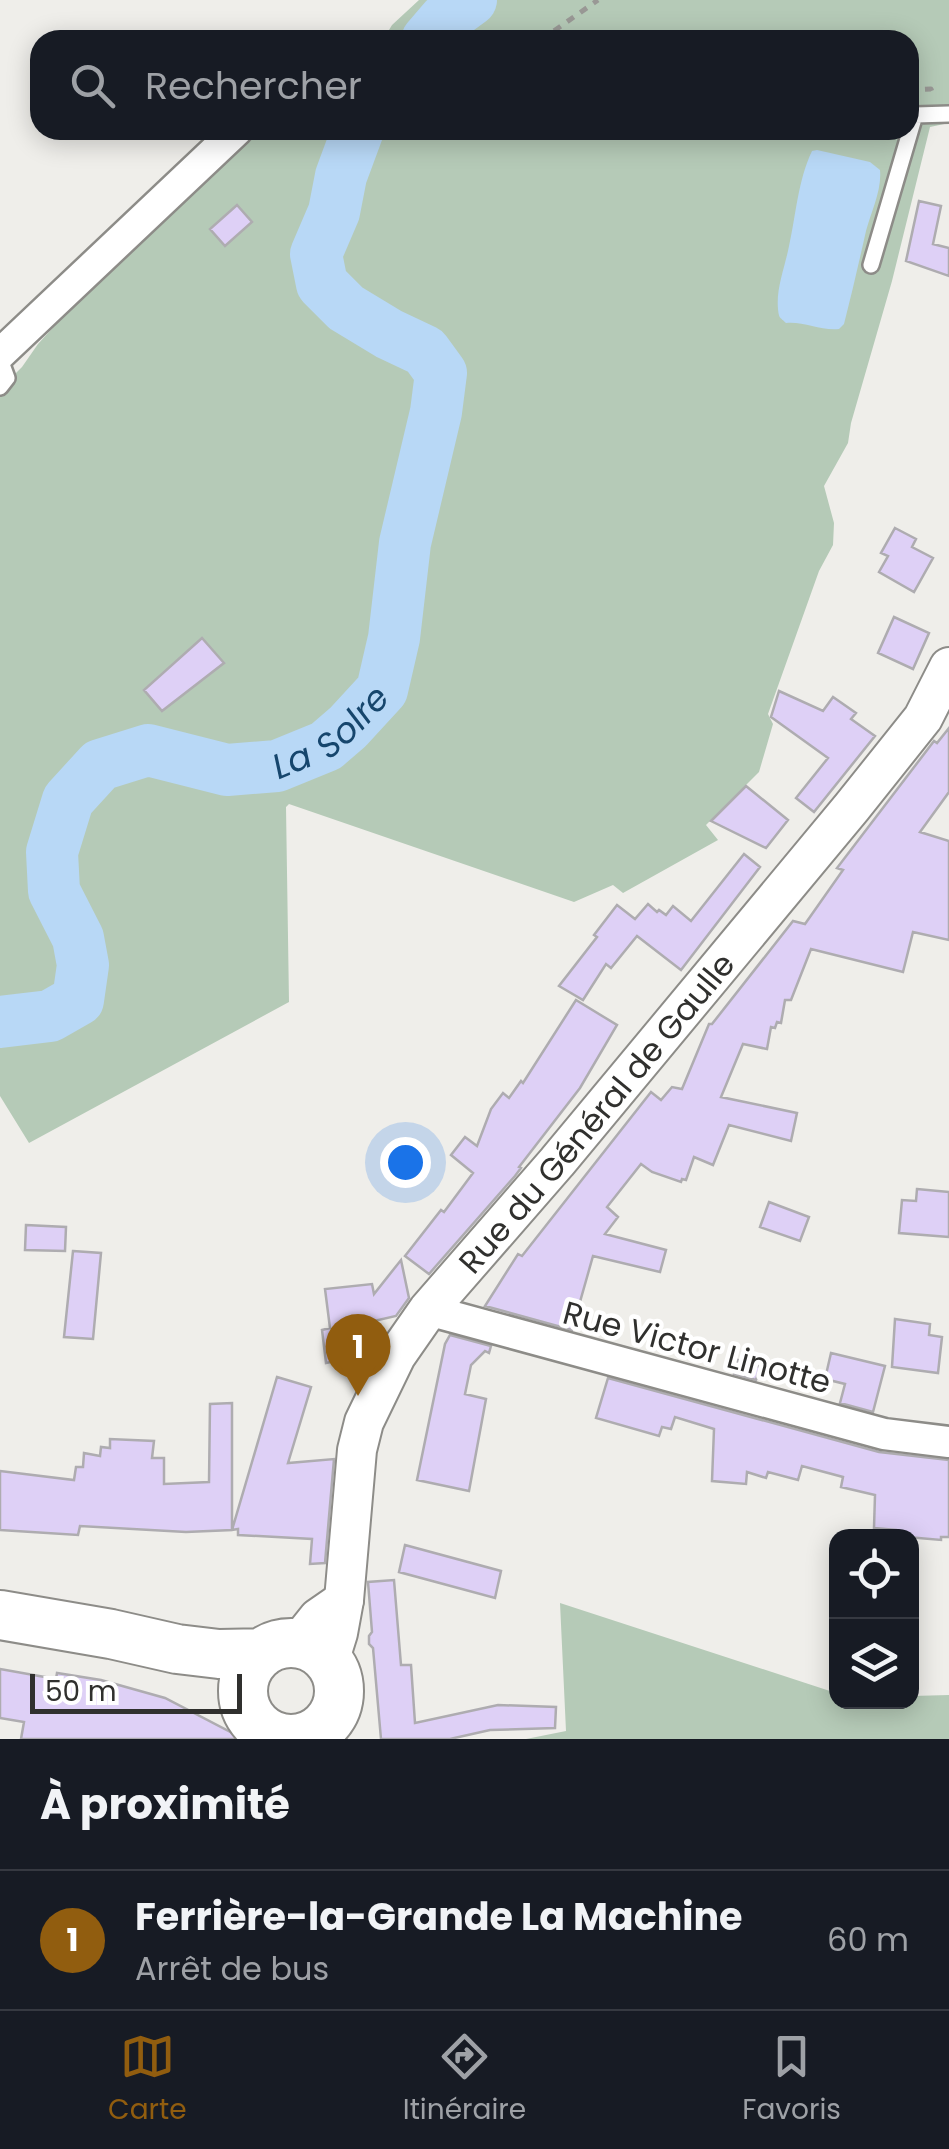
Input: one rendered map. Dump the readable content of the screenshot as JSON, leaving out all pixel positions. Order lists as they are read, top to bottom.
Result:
{
  "streets": {
    "street": ["Rue du Général de Gaulle", "Rue Victor Linotte"]
  },
  "crossings": [
    ["Rue du Général de Gaulle", "Rue Victor Linotte"]
  ],
  "water": ["La Solre"],
  "scale_bar": "50 m",
  "page": {
    "search": "Rechercher",
    "pins": "1",
    "scale": "50 m",
    "heading": "À proximité",
    "list": [
      {
        "mark": "1",
        "name": "Ferrière-la-Grande La Machine",
        "note": "Arrêt de bus",
        "value": "60 m"
      }
    ],
    "nav": ["Carte", "Itinéraire", "Favoris"]
  }
}
